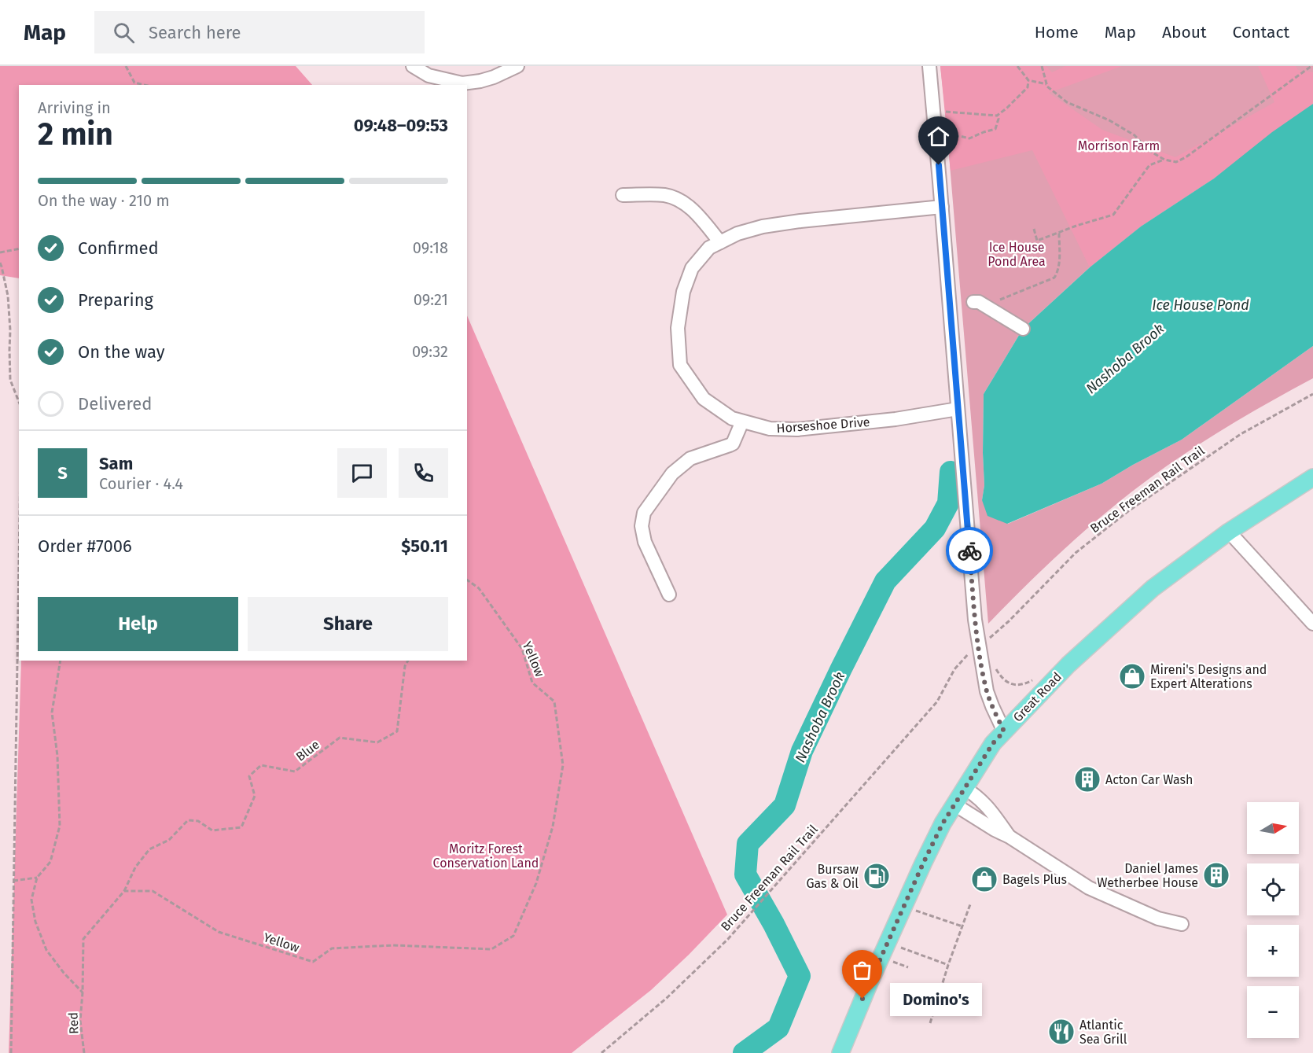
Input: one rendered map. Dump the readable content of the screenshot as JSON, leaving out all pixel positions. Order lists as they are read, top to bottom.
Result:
{
  "streets": {
    "main road": ["Great Road"],
    "street": ["Horseshoe Drive"],
    "path": [
      "Bruce Freeman Rail Trail",
      "Yellow",
      "Blue",
      "Red"
    ]
  },
  "crossings": [
    ["Yellow", "Blue"]
  ],
  "water": ["Ice House Pond", "Nashoba Brook"],
  "parks": ["Morrison Farm", "Ice House Pond Area", "Moritz Forest Conservation Land"],
  "places": {
    "shop": ["Mireni's Designs and Expert Alterations", "Bagels Plus"],
    "building": ["Acton Car Wash", "Daniel James Wetherbee House"],
    "fuel station": ["Bursaw Gas & Oil"],
    "other": ["Domino's"],
    "restaurant": ["Atlantic Sea Grill"]
  },
  "north": "right",
  "page": {
    "header": "Map",
    "search": "Search here",
    "nav": [
      "Home",
      "Map",
      "About",
      "Contact"
    ],
    "heading": ["2 min", "Arriving in", "09:48–09:53"],
    "panel": [
      "Sam",
      "Courier · 4.4",
      "Order #7006",
      "$50.11"
    ],
    "bar": "On the way · 210 m",
    "list": [
      ["Confirmed", "09:18"],
      ["Preparing", "09:21"],
      ["On the way", "09:32"],
      "Delivered"
    ],
    "round": "S",
    "buttons": ["Help", "Share"],
    "map_buttons": ["+", "−"],
    "bubble": "Domino's"
  }
}
